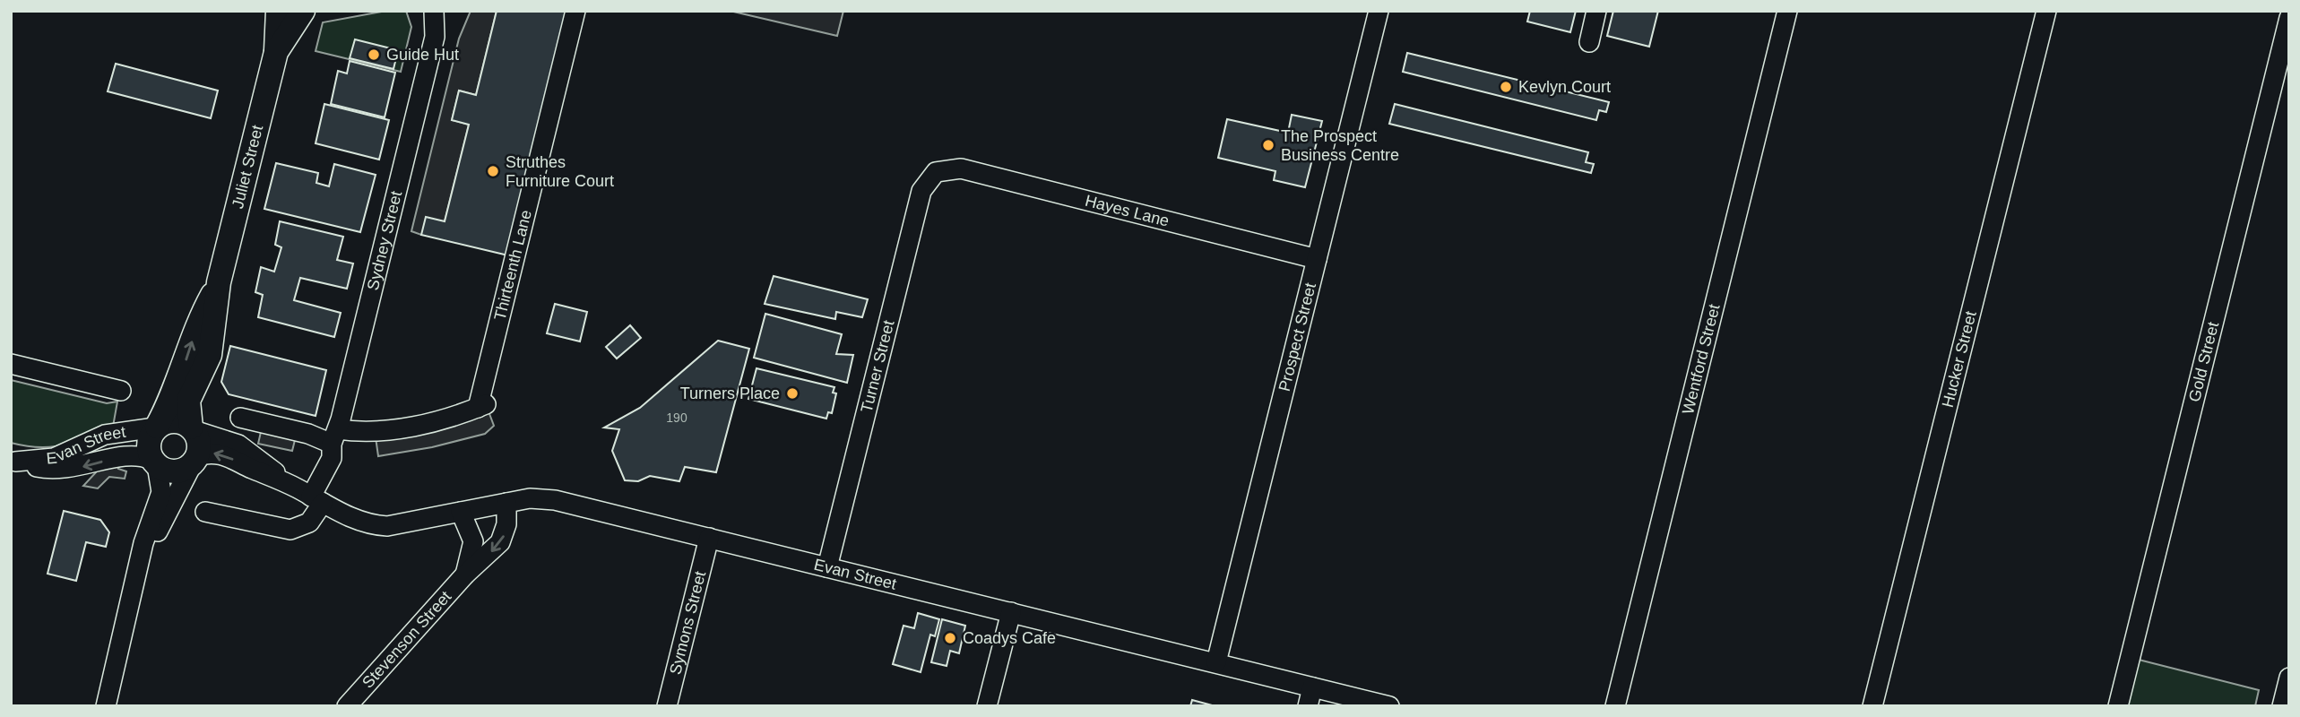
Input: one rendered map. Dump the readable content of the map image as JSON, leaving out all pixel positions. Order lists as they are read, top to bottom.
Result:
{
  "streets": {
    "main road": ["Juliet Street"],
    "street": [
      "Hayes Lane",
      "Sydney Street",
      "Thirteenth Lane",
      "Prospect Street",
      "Wentford Street",
      "Hucker Street",
      "Gold Street",
      "Turner Street",
      "Evan Street",
      "Symons Street",
      "Stevenson Street"
    ]
  },
  "crossings": [
    ["Juliet Street", "Evan Street"],
    ["Hayes Lane", "Prospect Street"],
    ["Hayes Lane", "Turner Street"],
    ["Sydney Street", "Thirteenth Lane"],
    ["Sydney Street", "Evan Street"],
    ["Prospect Street", "Evan Street"],
    ["Turner Street", "Evan Street"],
    ["Evan Street", "Symons Street"],
    ["Evan Street", "Stevenson Street"]
  ],
  "places": [
    "Guide Hut",
    "Kevlyn Court",
    "The Prospect Business Centre",
    "Struthes Furniture Court",
    "Turners Place",
    "Coadys Cafe"
  ],
  "house_numbers": ["190"]
}
